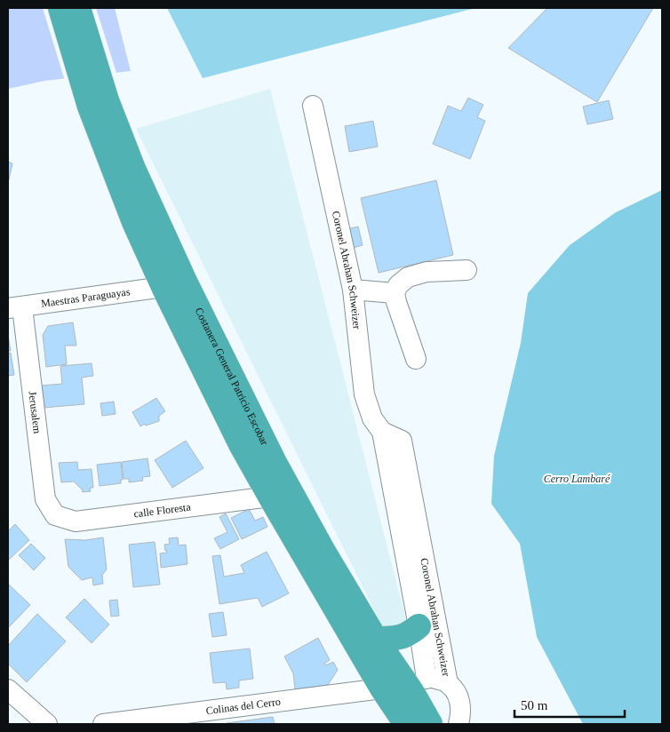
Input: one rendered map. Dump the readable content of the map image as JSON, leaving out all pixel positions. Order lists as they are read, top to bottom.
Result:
{
  "streets": {
    "highway": ["Costanera General Patricio Escobar"],
    "street": [
      "Coronel Abrahan Schweizer",
      "Maestras Paraguayas",
      "Jerusalem",
      "calle Floresta",
      "Colinas del Cerro"
    ]
  },
  "crossings": [
    ["Coronel Abrahan Schweizer", "Costanera General Patricio Escobar"],
    ["Maestras Paraguayas", "Costanera General Patricio Escobar"],
    ["Maestras Paraguayas", "Jerusalem"],
    ["Costanera General Patricio Escobar", "calle Floresta"],
    ["Costanera General Patricio Escobar", "Colinas del Cerro"],
    ["Jerusalem", "calle Floresta"]
  ],
  "parks": ["Cerro Lambaré"],
  "scale_bar": "50 m"
}
